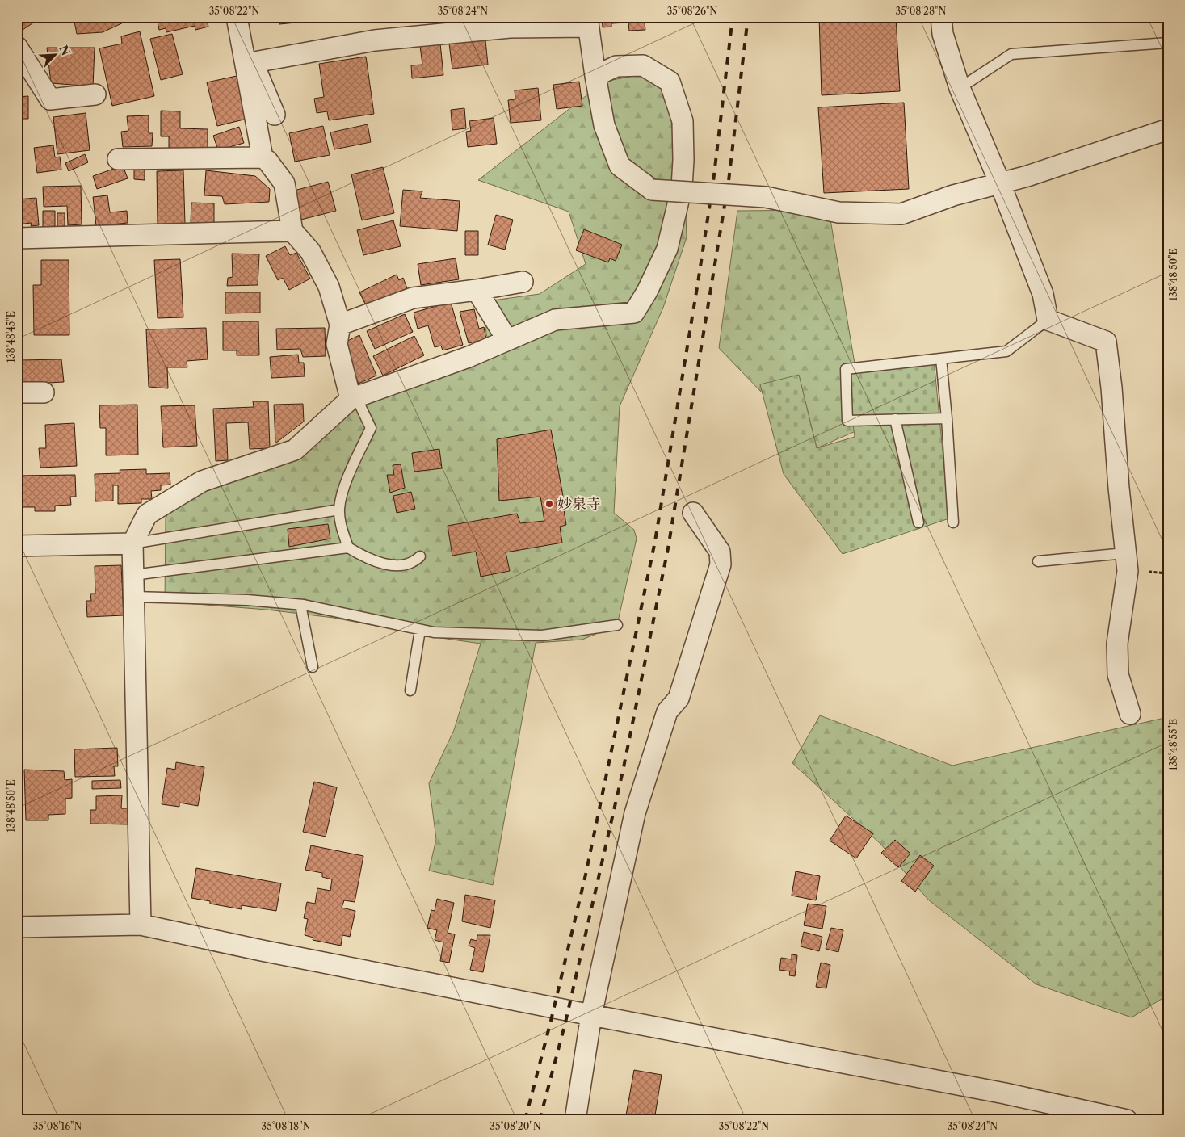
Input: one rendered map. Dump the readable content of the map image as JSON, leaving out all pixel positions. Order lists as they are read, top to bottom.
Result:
{
  "places": ["妙泉寺"],
  "north": "top right",
  "coordinates": [
    "35°08'22\"N",
    "35°08'24\"N",
    "35°08'26\"N",
    "35°08'28\"N",
    "138°48'50\"E",
    "138°48'45\"E",
    "138°48'55\"E",
    "35°08'16\"N",
    "35°08'18\"N",
    "35°08'20\"N"
  ]
}
